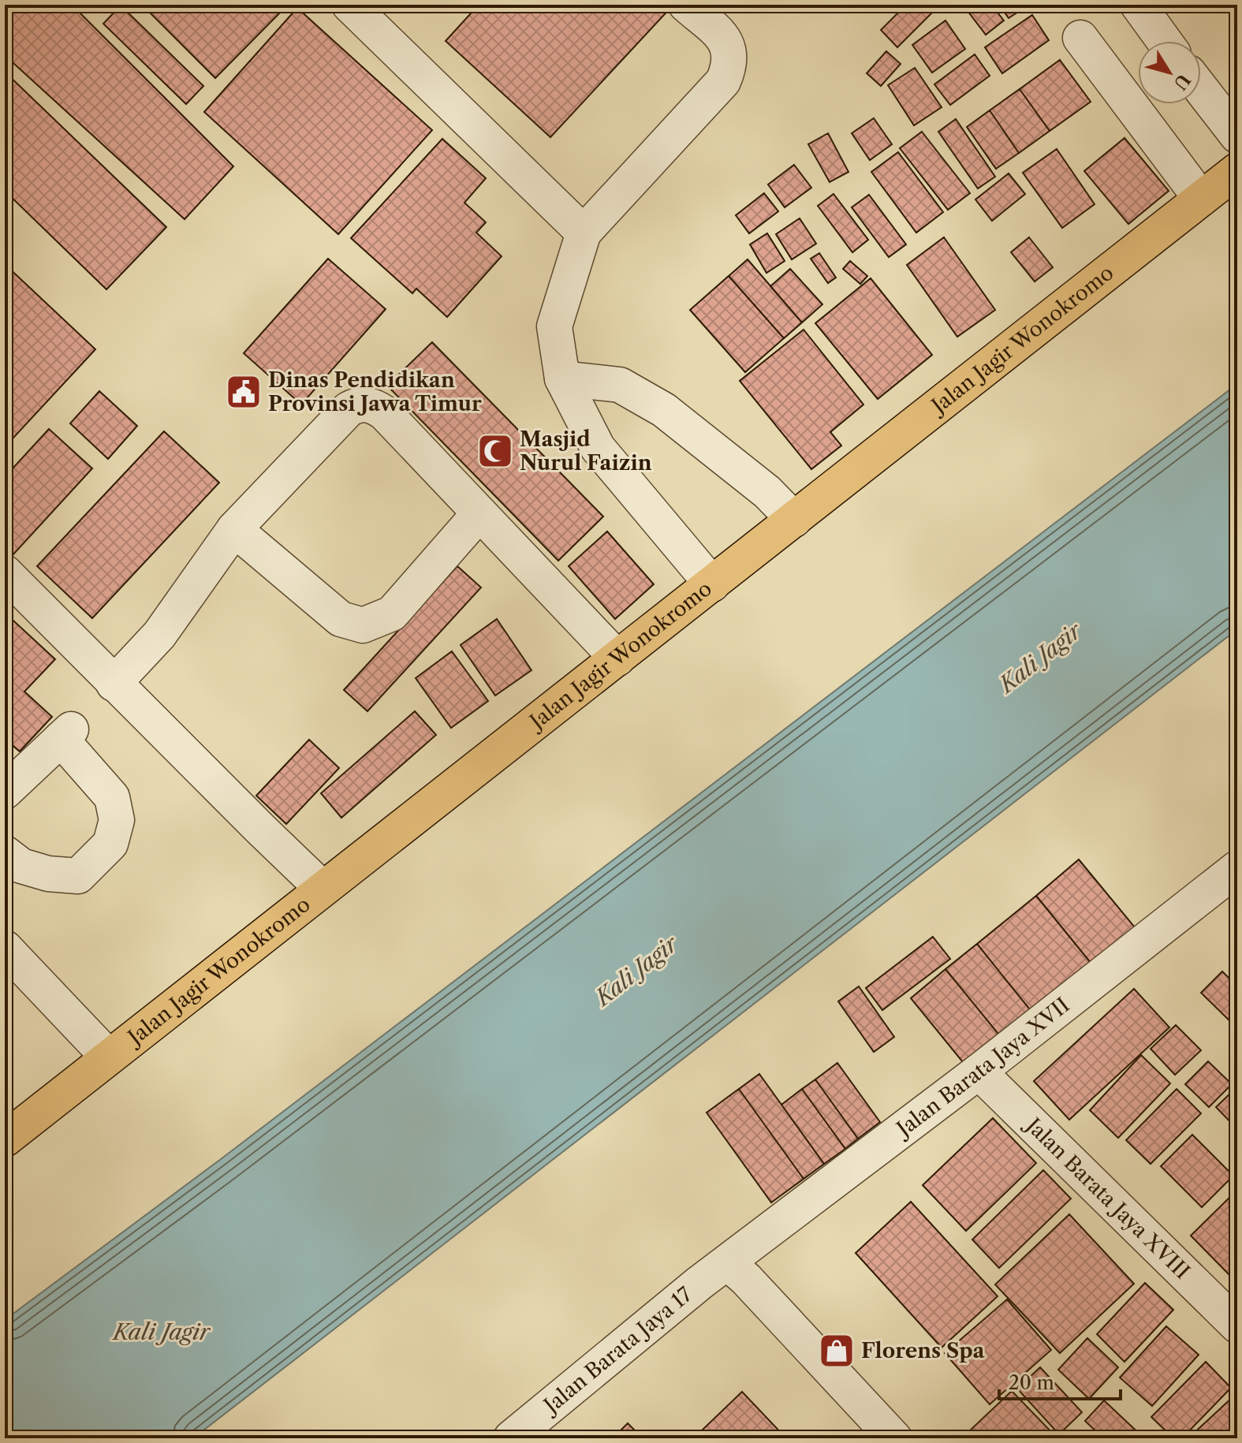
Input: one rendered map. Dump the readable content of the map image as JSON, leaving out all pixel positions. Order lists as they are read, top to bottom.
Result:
{
  "streets": {
    "main road": ["Jalan Jagir Wonokromo"],
    "street": ["Jalan Barata Jaya XVII", "Jalan Barata Jaya XVIII", "Jalan Barata Jaya 17"]
  },
  "crossings": [
    ["Jalan Barata Jaya XVII", "Jalan Barata Jaya XVIII"],
    ["Jalan Barata Jaya XVII", "Jalan Barata Jaya 17"]
  ],
  "water": ["Kali Jagir"],
  "places": {
    "public building": ["Dinas Pendidikan Provinsi Jawa Timur"],
    "mosque": ["Masjid Nurul Faizin"],
    "shop": ["Florens Spa"]
  },
  "scale_bar": "20 m",
  "north": "bottom right"
}
